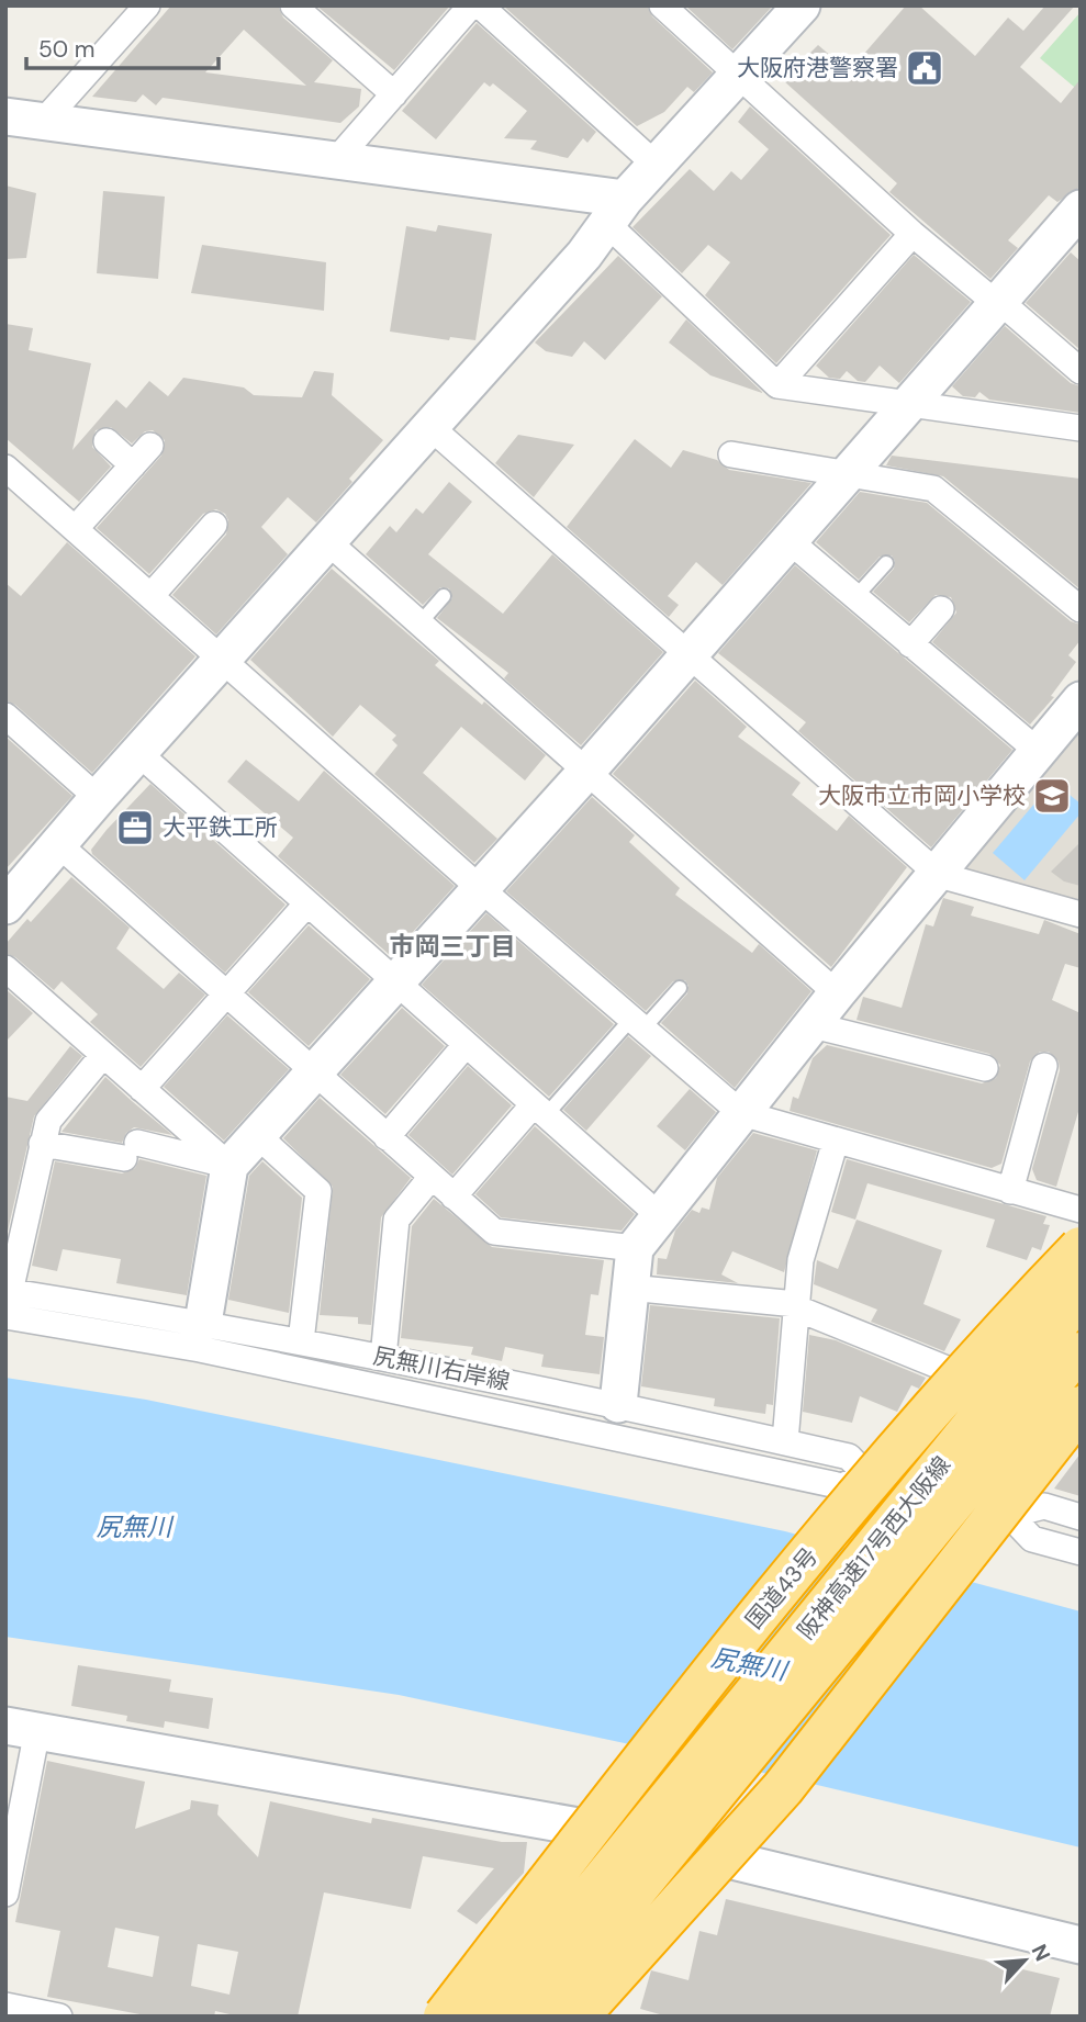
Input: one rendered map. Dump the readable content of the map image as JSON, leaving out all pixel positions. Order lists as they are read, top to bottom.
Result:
{
  "streets": {
    "highway": ["阪神高速17号西大阪線", "国道43号"],
    "street": ["尻無川右岸線"]
  },
  "districts": ["市岡三丁目"],
  "water": ["尻無川"],
  "places": {
    "public building": ["大阪府港警察署"],
    "school or university": ["大阪市立市岡小学校"],
    "office": ["大平鉄工所"]
  },
  "scale_bar": "50 m",
  "north": "top right"
}
